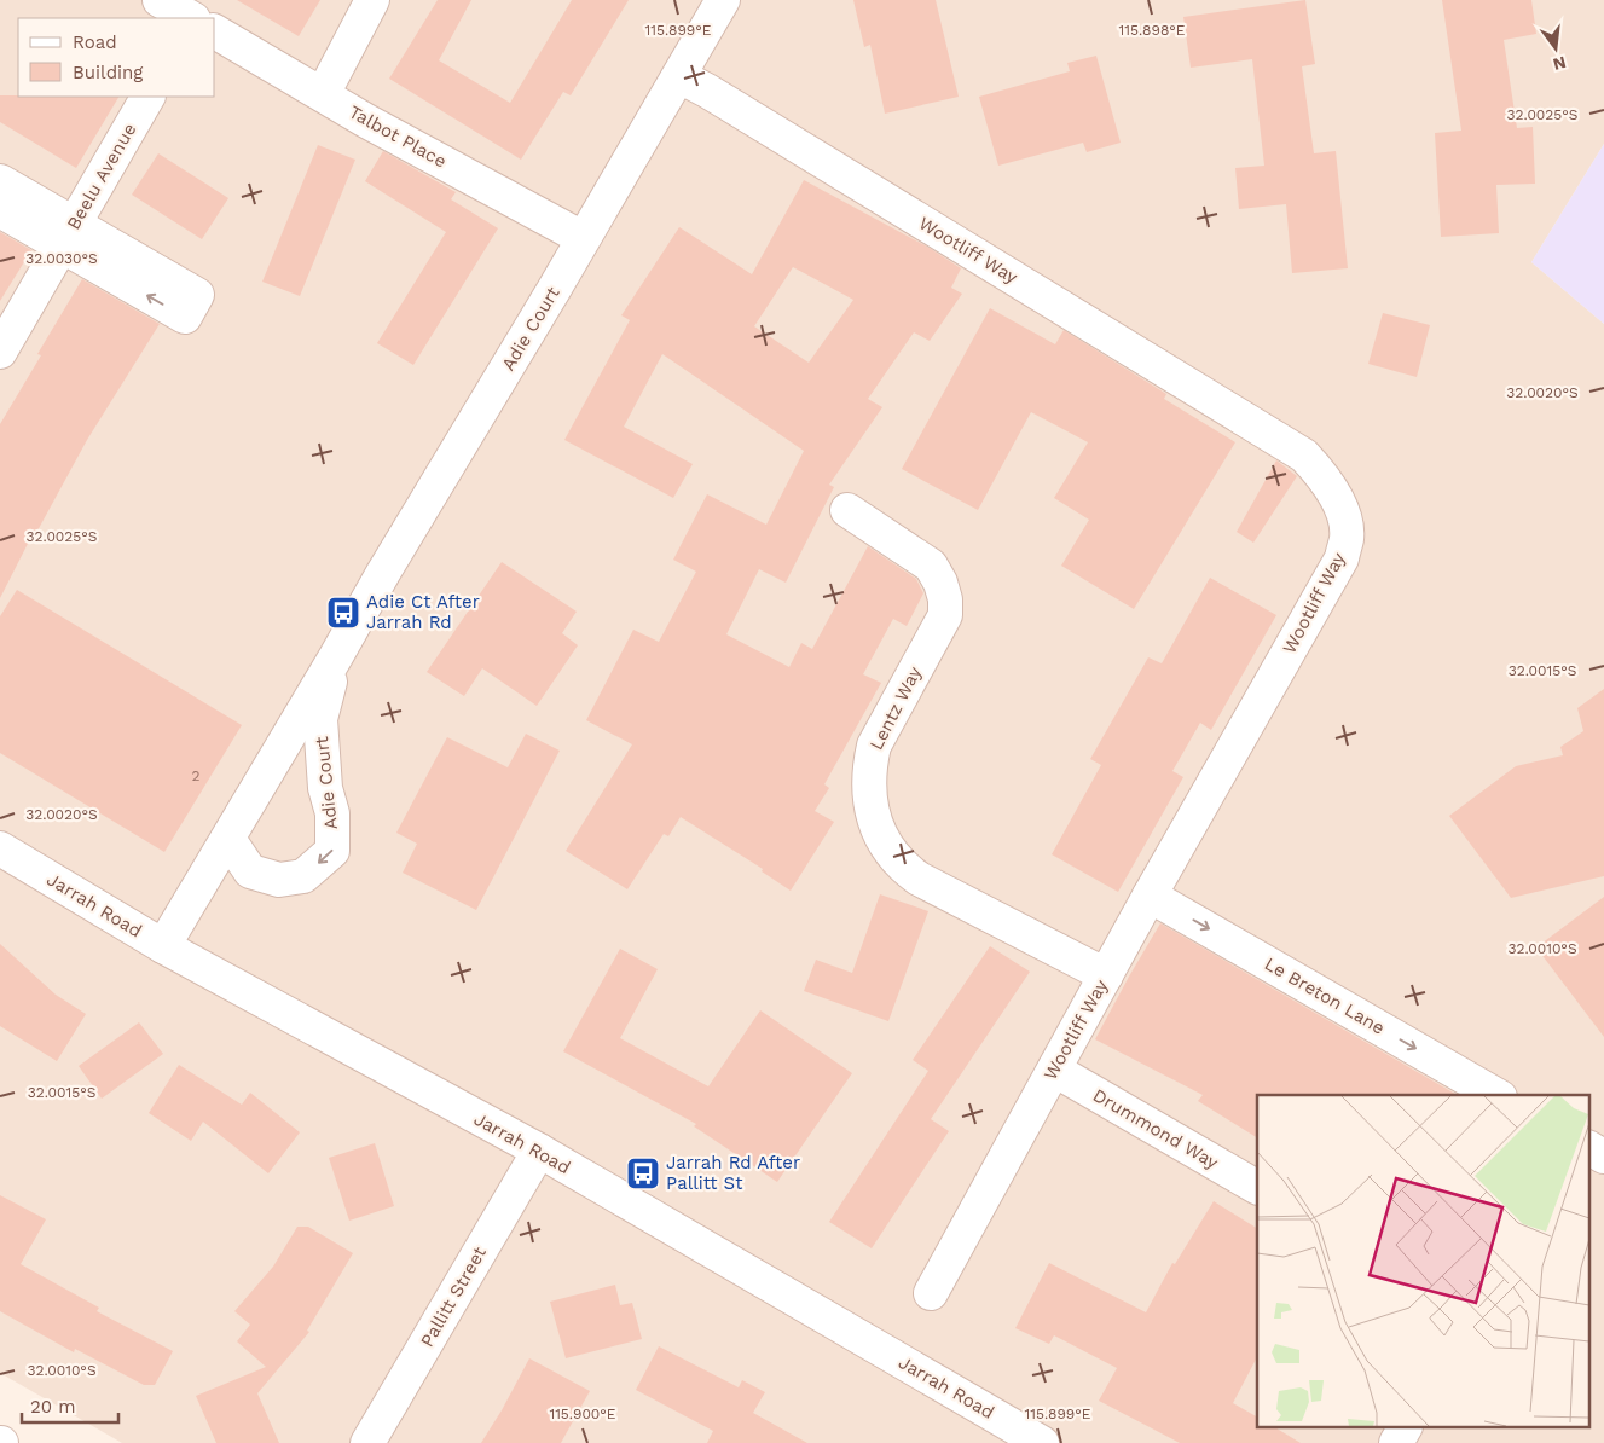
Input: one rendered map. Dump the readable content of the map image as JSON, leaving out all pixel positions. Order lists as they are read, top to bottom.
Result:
{
  "streets": {
    "street": [
      "Talbot Place",
      "Beelu Avenue",
      "Wootliff Way",
      "Adie Court",
      "Lentz Way",
      "Jarrah Road",
      "Le Breton Lane",
      "Drummond Way",
      "Pallitt Street"
    ]
  },
  "crossings": [
    ["Talbot Place", "Adie Court"],
    ["Wootliff Way", "Adie Court"],
    ["Wootliff Way", "Lentz Way"],
    ["Wootliff Way", "Le Breton Lane"],
    ["Wootliff Way", "Drummond Way"],
    ["Adie Court", "Jarrah Road"],
    ["Jarrah Road", "Pallitt Street"]
  ],
  "one_way": ["Le Breton Lane"],
  "places": {
    "bus stop": ["Adie Ct After Jarrah Rd", "Jarrah Rd After Pallitt St"]
  },
  "house_numbers": ["2"],
  "legend": ["Road", "Building"],
  "scale_bar": "20 m",
  "north": "bottom",
  "coordinates": [
    "115.899°E",
    "115.898°E",
    "32.0025°S",
    "32.0030°S",
    "32.0020°S",
    "32.0015°S",
    "32.0010°S",
    "115.900°E"
  ]
}
